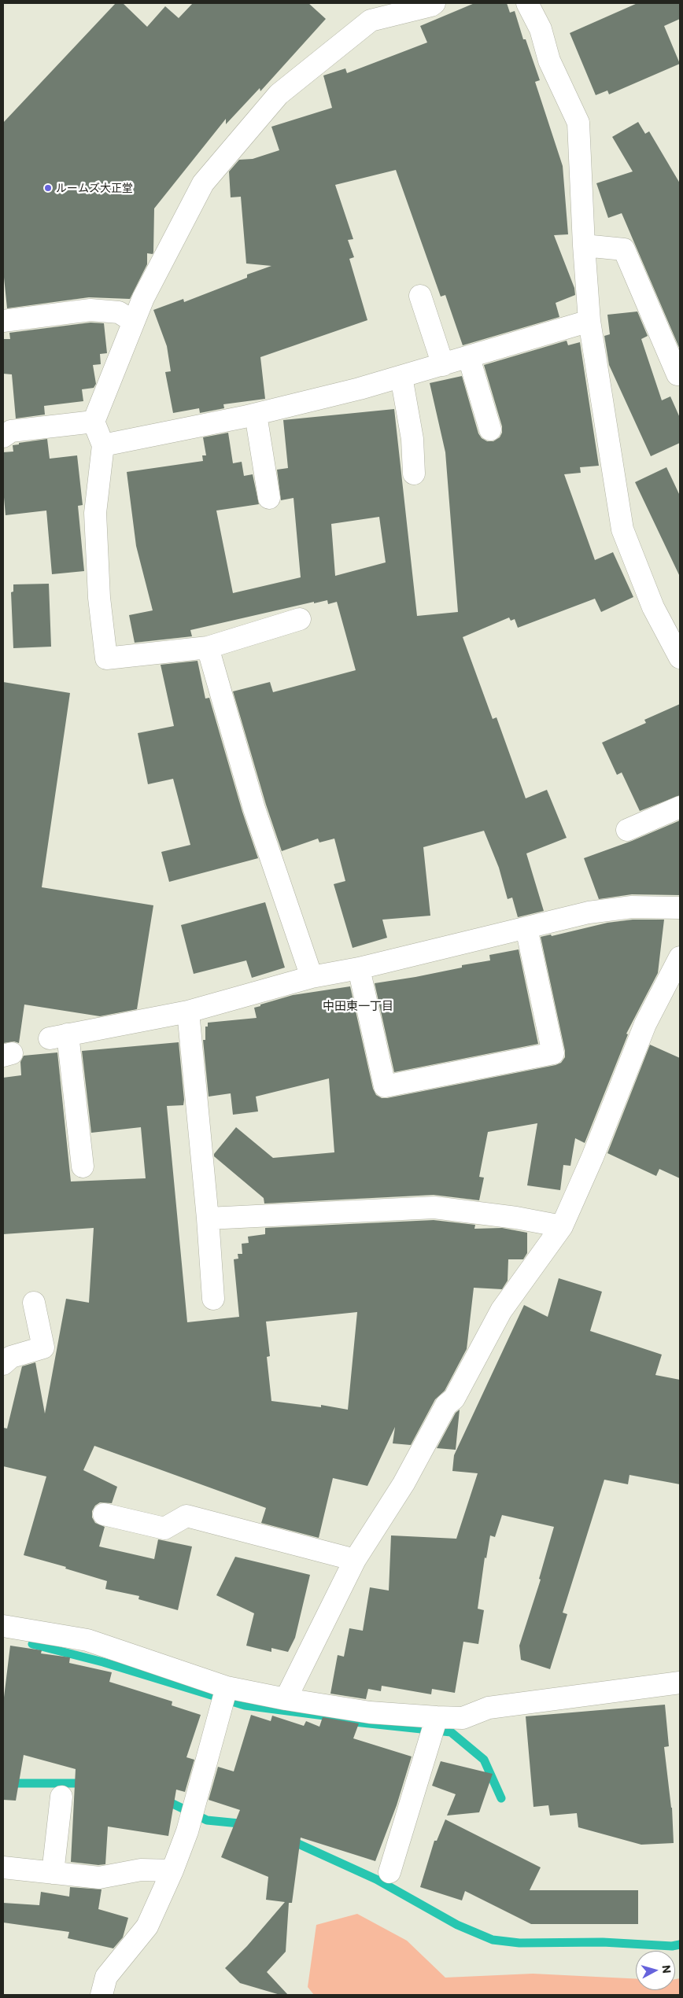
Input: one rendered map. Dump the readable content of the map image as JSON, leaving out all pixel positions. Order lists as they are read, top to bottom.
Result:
{
  "districts": ["中田東一丁目"],
  "places": ["ルームズ大正堂"],
  "north": "right"
}
